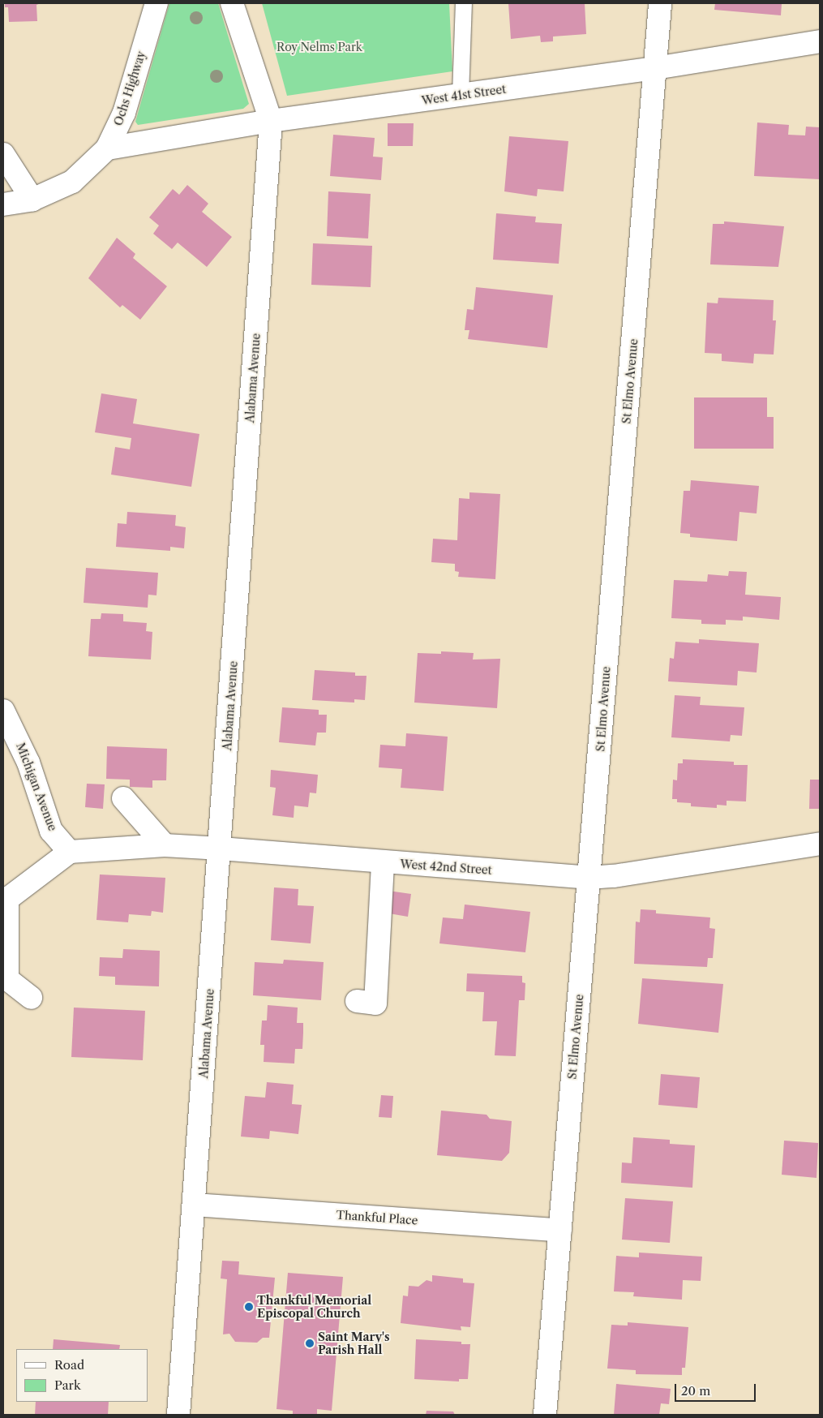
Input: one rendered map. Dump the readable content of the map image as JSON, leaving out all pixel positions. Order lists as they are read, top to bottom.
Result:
{
  "streets": {
    "street": [
      "Ochs Highway",
      "West 41st Street",
      "Alabama Avenue",
      "St Elmo Avenue",
      "Michigan Avenue",
      "West 42nd Street",
      "Thankful Place"
    ]
  },
  "crossings": [
    ["Ochs Highway", "West 41st Street"],
    ["West 41st Street", "Alabama Avenue"],
    ["West 41st Street", "St Elmo Avenue"],
    ["Alabama Avenue", "West 42nd Street"],
    ["Alabama Avenue", "Thankful Place"],
    ["St Elmo Avenue", "West 42nd Street"],
    ["St Elmo Avenue", "Thankful Place"],
    ["Michigan Avenue", "West 42nd Street"]
  ],
  "parks": ["Roy Nelms Park"],
  "places": ["Thankful Memorial Episcopal Church", "Saint Mary's Parish Hall"],
  "legend": ["Road", "Park"],
  "scale_bar": "20 m"
}
